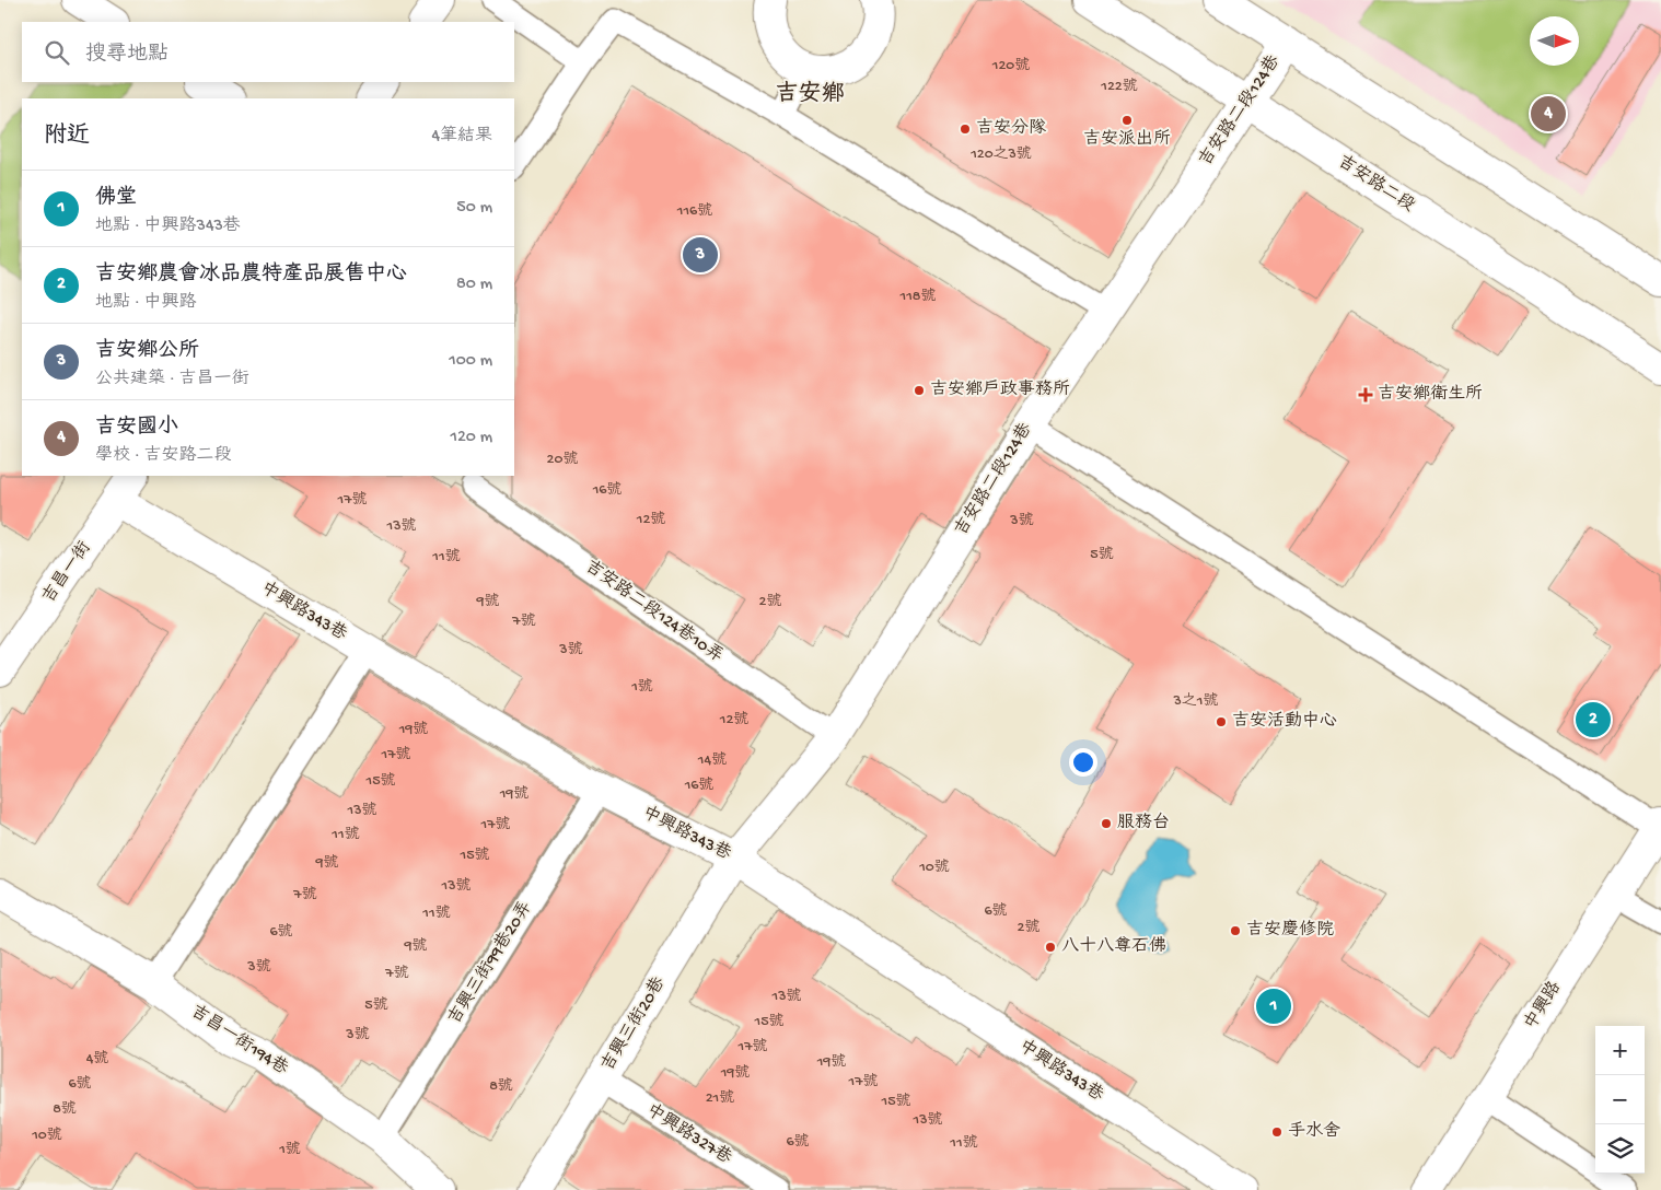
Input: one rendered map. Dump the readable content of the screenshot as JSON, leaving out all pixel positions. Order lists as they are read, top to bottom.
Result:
{
  "streets": {
    "street": [
      "吉安路二段124巷",
      "吉安路二段",
      "吉昌一街",
      "中興路343巷",
      "中興路",
      "吉興三街20巷",
      "吉昌一街194巷"
    ],
    "lane": ["吉安路二段124巷10弄", "吉興三街99巷20弄", "中興路327巷"]
  },
  "crossings": [
    ["吉安路二段124巷", "吉安路二段"],
    ["吉安路二段124巷", "中興路343巷"],
    ["吉安路二段124巷", "吉安路二段124巷10弄"],
    ["吉安路二段124巷", "吉興三街20巷"],
    ["吉昌一街", "中興路343巷"],
    ["中興路343巷", "吉興三街99巷20弄"],
    ["中興路343巷", "吉興三街20巷"],
    ["吉興三街99巷20弄", "吉昌一街194巷"],
    ["吉興三街20巷", "中興路327巷"]
  ],
  "districts": ["吉安鄉"],
  "places": {
    "other": [
      "吉安派出所",
      "吉安分隊",
      "吉安鄉戶政事務所",
      "吉安活動中心",
      "服務台",
      "吉安慶修院",
      "八十八尊石佛",
      "手水舍"
    ],
    "health": ["吉安鄉衛生所"]
  },
  "house_numbers": [
    "120號",
    "122號",
    "120之3號",
    "116號",
    "118號",
    "20號",
    "16號",
    "17號",
    "12號",
    "3號",
    "13號",
    "5號",
    "11號",
    "9號",
    "2號",
    "7號",
    "3號",
    "1號",
    "3之1號",
    "12號",
    "19號",
    "17號",
    "14號",
    "15號",
    "16號",
    "19號",
    "13號",
    "17號",
    "11號",
    "15號",
    "9號",
    "10號",
    "13號",
    "7號",
    "6號",
    "11號",
    "2號",
    "6號",
    "9號",
    "3號",
    "7號",
    "13號",
    "5號",
    "15號",
    "3號",
    "17號",
    "4號",
    "19號",
    "19號",
    "17號",
    "6號",
    "8號",
    "21號",
    "15號",
    "8號",
    "13號",
    "10號",
    "6號",
    "11號",
    "1號"
  ],
  "north": "right",
  "page": {
    "search": "搜尋地點",
    "pins": [
      "4",
      "3",
      "2",
      "1"
    ],
    "heading": ["附近", "4筆結果"],
    "list": [
      {
        "mark": "1",
        "name": "佛堂",
        "note": "地點 · 中興路343巷",
        "value": "50 m"
      },
      {
        "mark": "2",
        "name": "吉安鄉農會冰品農特產品展售中心",
        "note": "地點 · 中興路",
        "value": "80 m"
      },
      {
        "mark": "3",
        "name": "吉安鄉公所",
        "note": "公共建築 · 吉昌一街",
        "value": "100 m"
      },
      {
        "mark": "4",
        "name": "吉安國小",
        "note": "學校 · 吉安路二段",
        "value": "120 m"
      }
    ],
    "map_buttons": ["+", "−"]
  }
}
